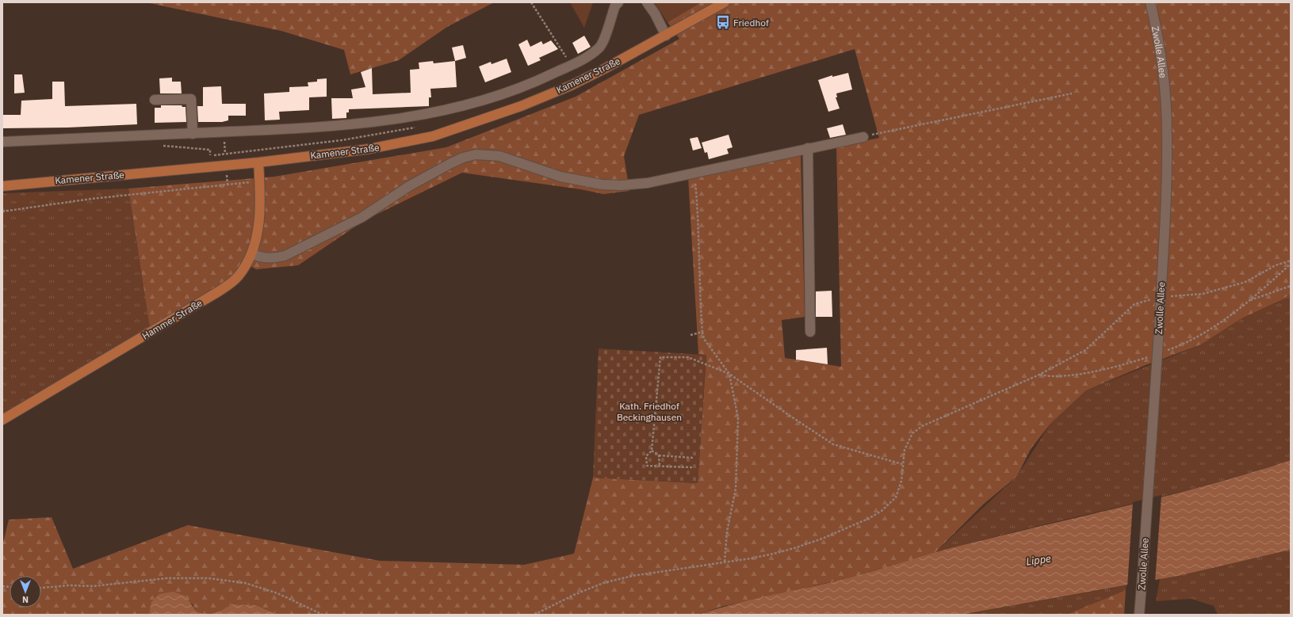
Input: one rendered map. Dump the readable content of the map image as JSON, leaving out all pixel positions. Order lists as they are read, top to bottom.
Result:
{
  "streets": {
    "main road": ["Kamener Straße", "Hammer Straße"],
    "street": ["Zwolle Allee"]
  },
  "crossings": [
    ["Kamener Straße", "Hammer Straße"]
  ],
  "water": ["Lippe"],
  "parks": ["Kath. Friedhof Beckinghausen"],
  "places": {
    "bus stop": ["Friedhof"]
  },
  "north": "bottom"
}
